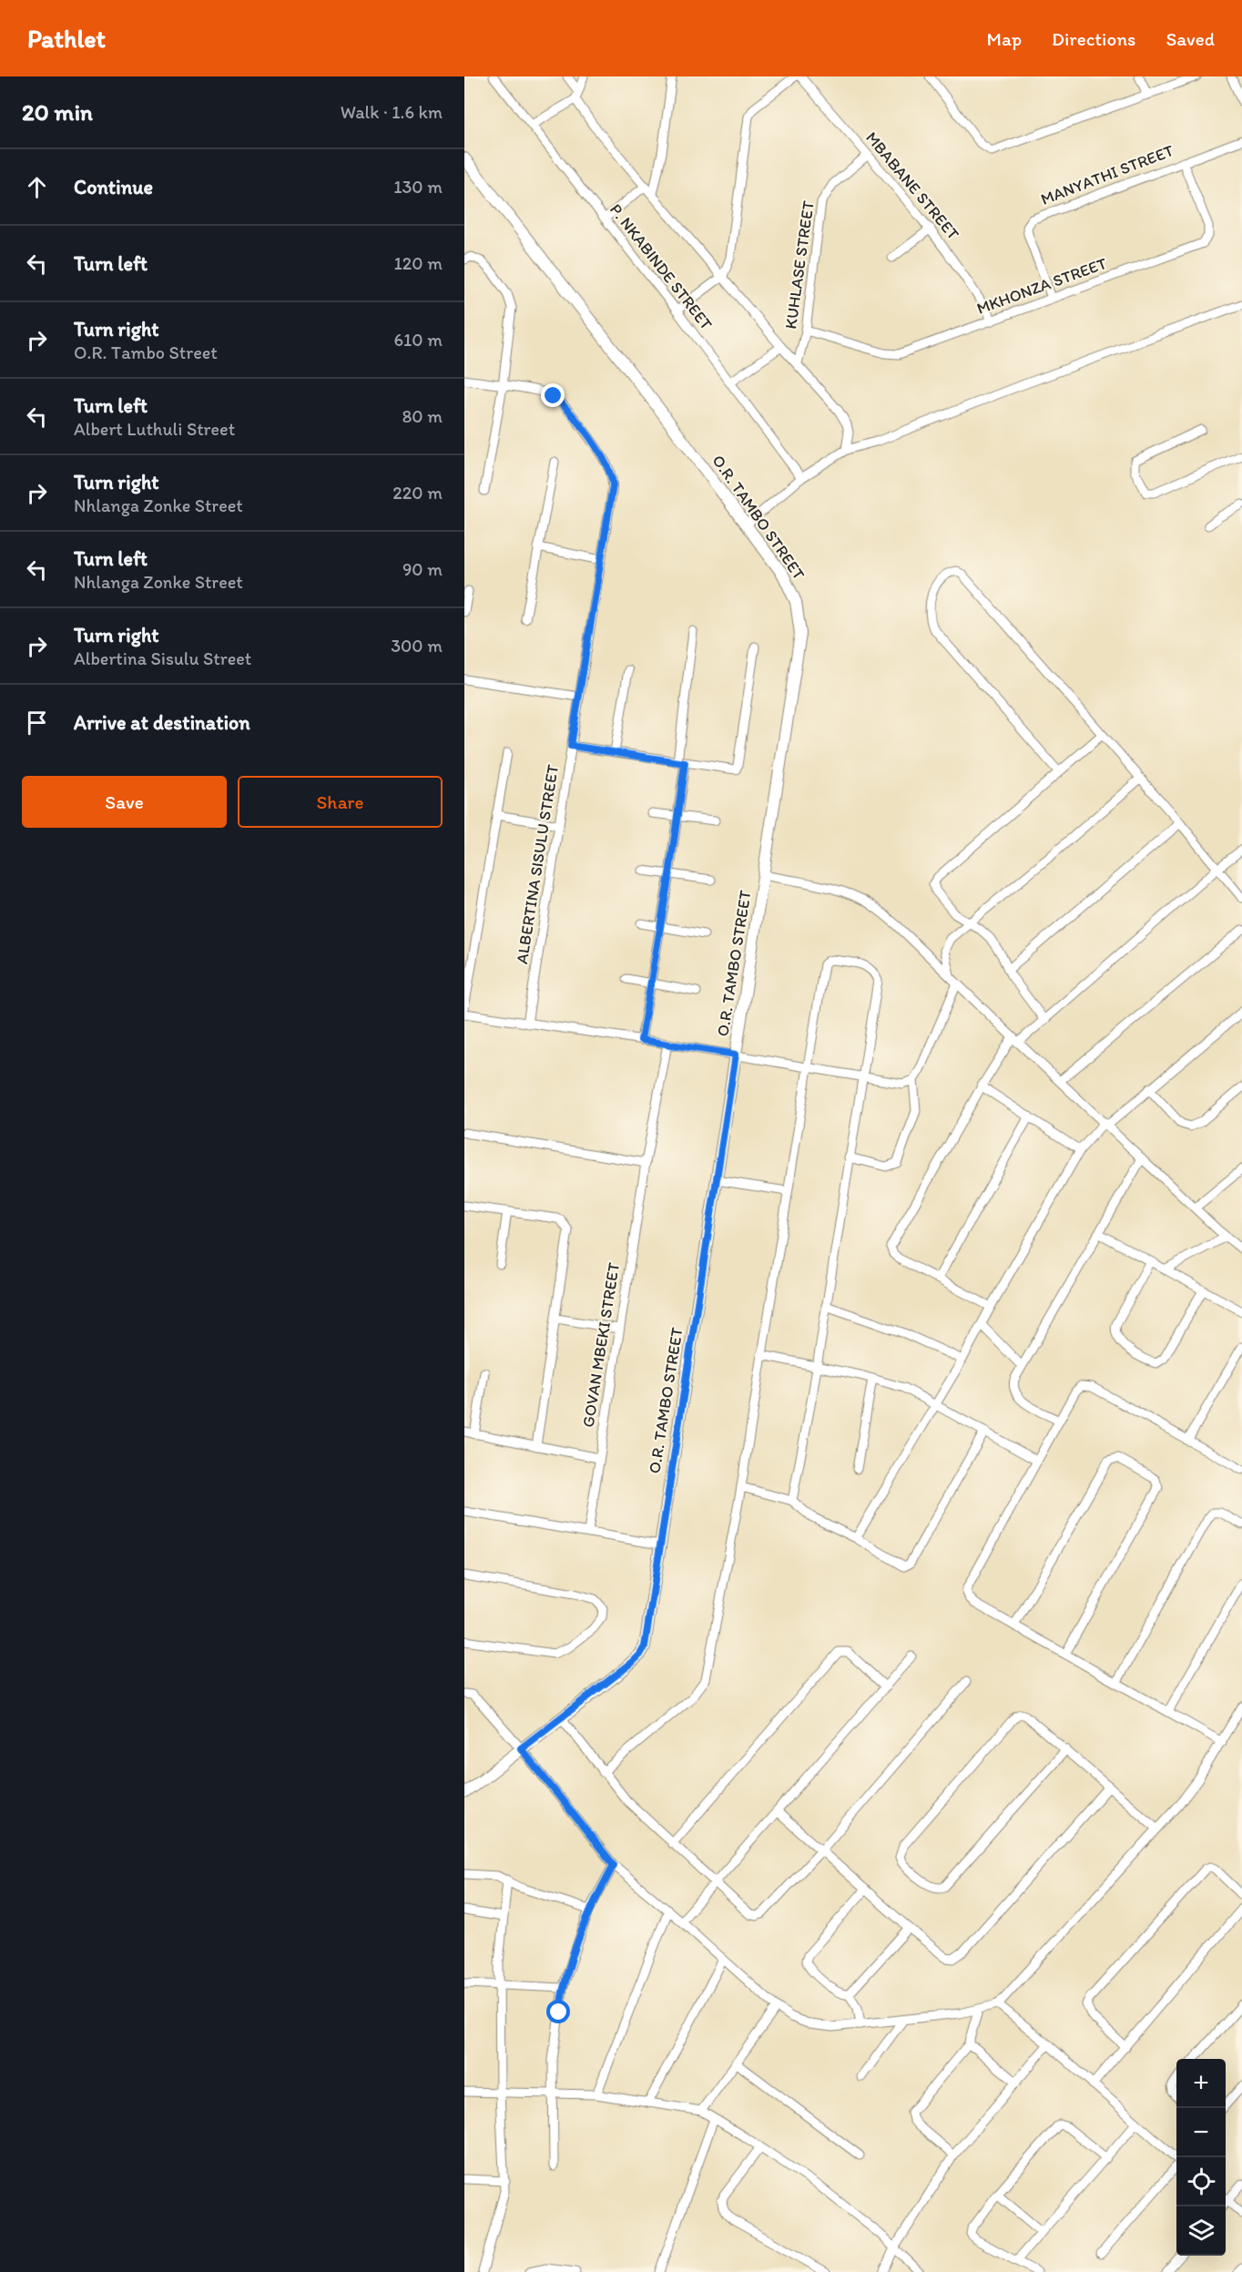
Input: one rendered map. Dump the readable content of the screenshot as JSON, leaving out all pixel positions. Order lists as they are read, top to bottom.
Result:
{
  "streets": {
    "street": [
      "MANYATHI STREET",
      "MBABANE STREET",
      "KUHLASE STREET",
      "P. NKABINDE STREET",
      "MKHONZA STREET",
      "O.R. TAMBO STREET",
      "ALBERTINA SISULU STREET",
      "GOVAN MBEKI STREET"
    ]
  },
  "crossings": [
    ["MANYATHI STREET", "MKHONZA STREET"],
    ["MBABANE STREET", "KUHLASE STREET"],
    ["MBABANE STREET", "MKHONZA STREET"],
    ["KUHLASE STREET", "MKHONZA STREET"]
  ],
  "page": {
    "header": "Pathlet",
    "nav": ["Map", "Directions", "Saved"],
    "heading": ["20 min", "Walk · 1.6 km"],
    "list": [
      ["Continue", "130 m"],
      ["Turn left", "120 m"],
      ["Turn right", "O.R. Tambo Street", "610 m"],
      ["Turn left", "Albert Luthuli Street", "80 m"],
      ["Turn right", "Nhlanga Zonke Street", "220 m"],
      ["Turn left", "Nhlanga Zonke Street", "90 m"],
      ["Turn right", "Albertina Sisulu Street", "300 m"],
      "Arrive at destination"
    ],
    "buttons": ["Save", "Share"],
    "map_buttons": ["+", "−"]
  }
}
